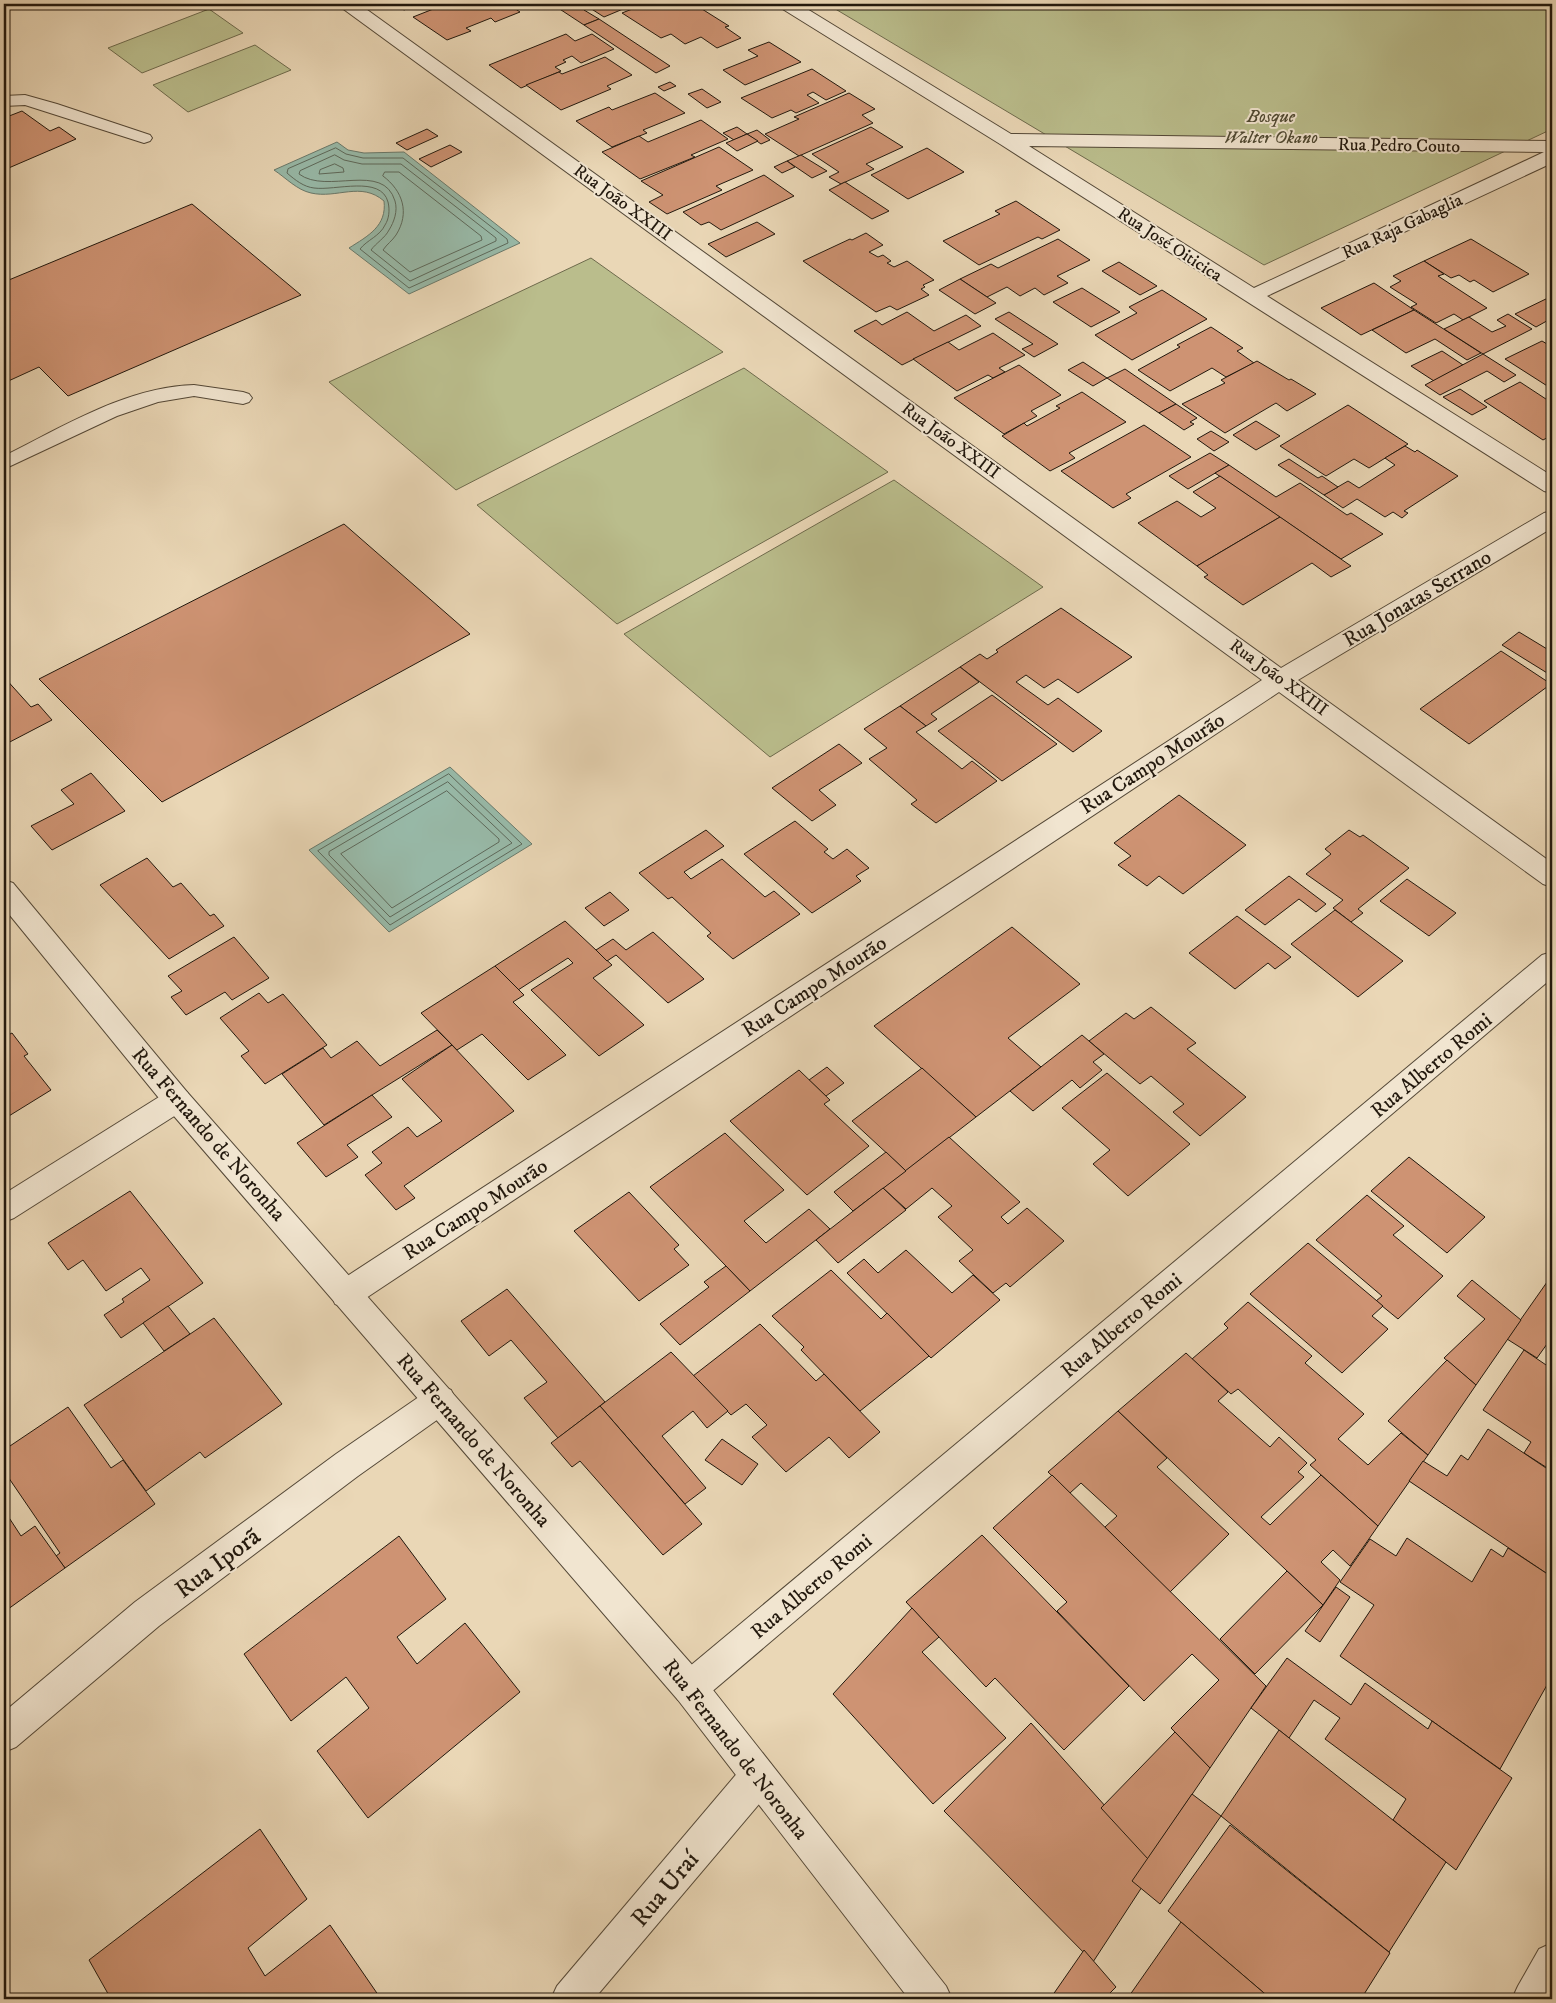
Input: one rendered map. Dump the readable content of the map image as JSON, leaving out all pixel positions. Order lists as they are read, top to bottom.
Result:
{
  "streets": {
    "street": [
      "Rua Pedro Couto",
      "Rua João XXIII",
      "Rua Raja Gabaglia",
      "Rua José Oiticica",
      "Rua Jonatas Serrano",
      "Rua Campo Mourão",
      "Rua Alberto Romi",
      "Rua Fernando de Noronha",
      "Rua Iporã",
      "Rua Uraí"
    ]
  },
  "crossings": [
    ["Rua Pedro Couto", "Rua José Oiticica"],
    ["Rua João XXIII", "Rua Jonatas Serrano"],
    ["Rua João XXIII", "Rua Campo Mourão"],
    ["Rua Raja Gabaglia", "Rua José Oiticica"],
    ["Rua Jonatas Serrano", "Rua Campo Mourão"],
    ["Rua Campo Mourão", "Rua Fernando de Noronha"],
    ["Rua Alberto Romi", "Rua Fernando de Noronha"],
    ["Rua Fernando de Noronha", "Rua Iporã"],
    ["Rua Fernando de Noronha", "Rua Uraí"]
  ],
  "parks": ["Bosque Walter Okano"]
}
